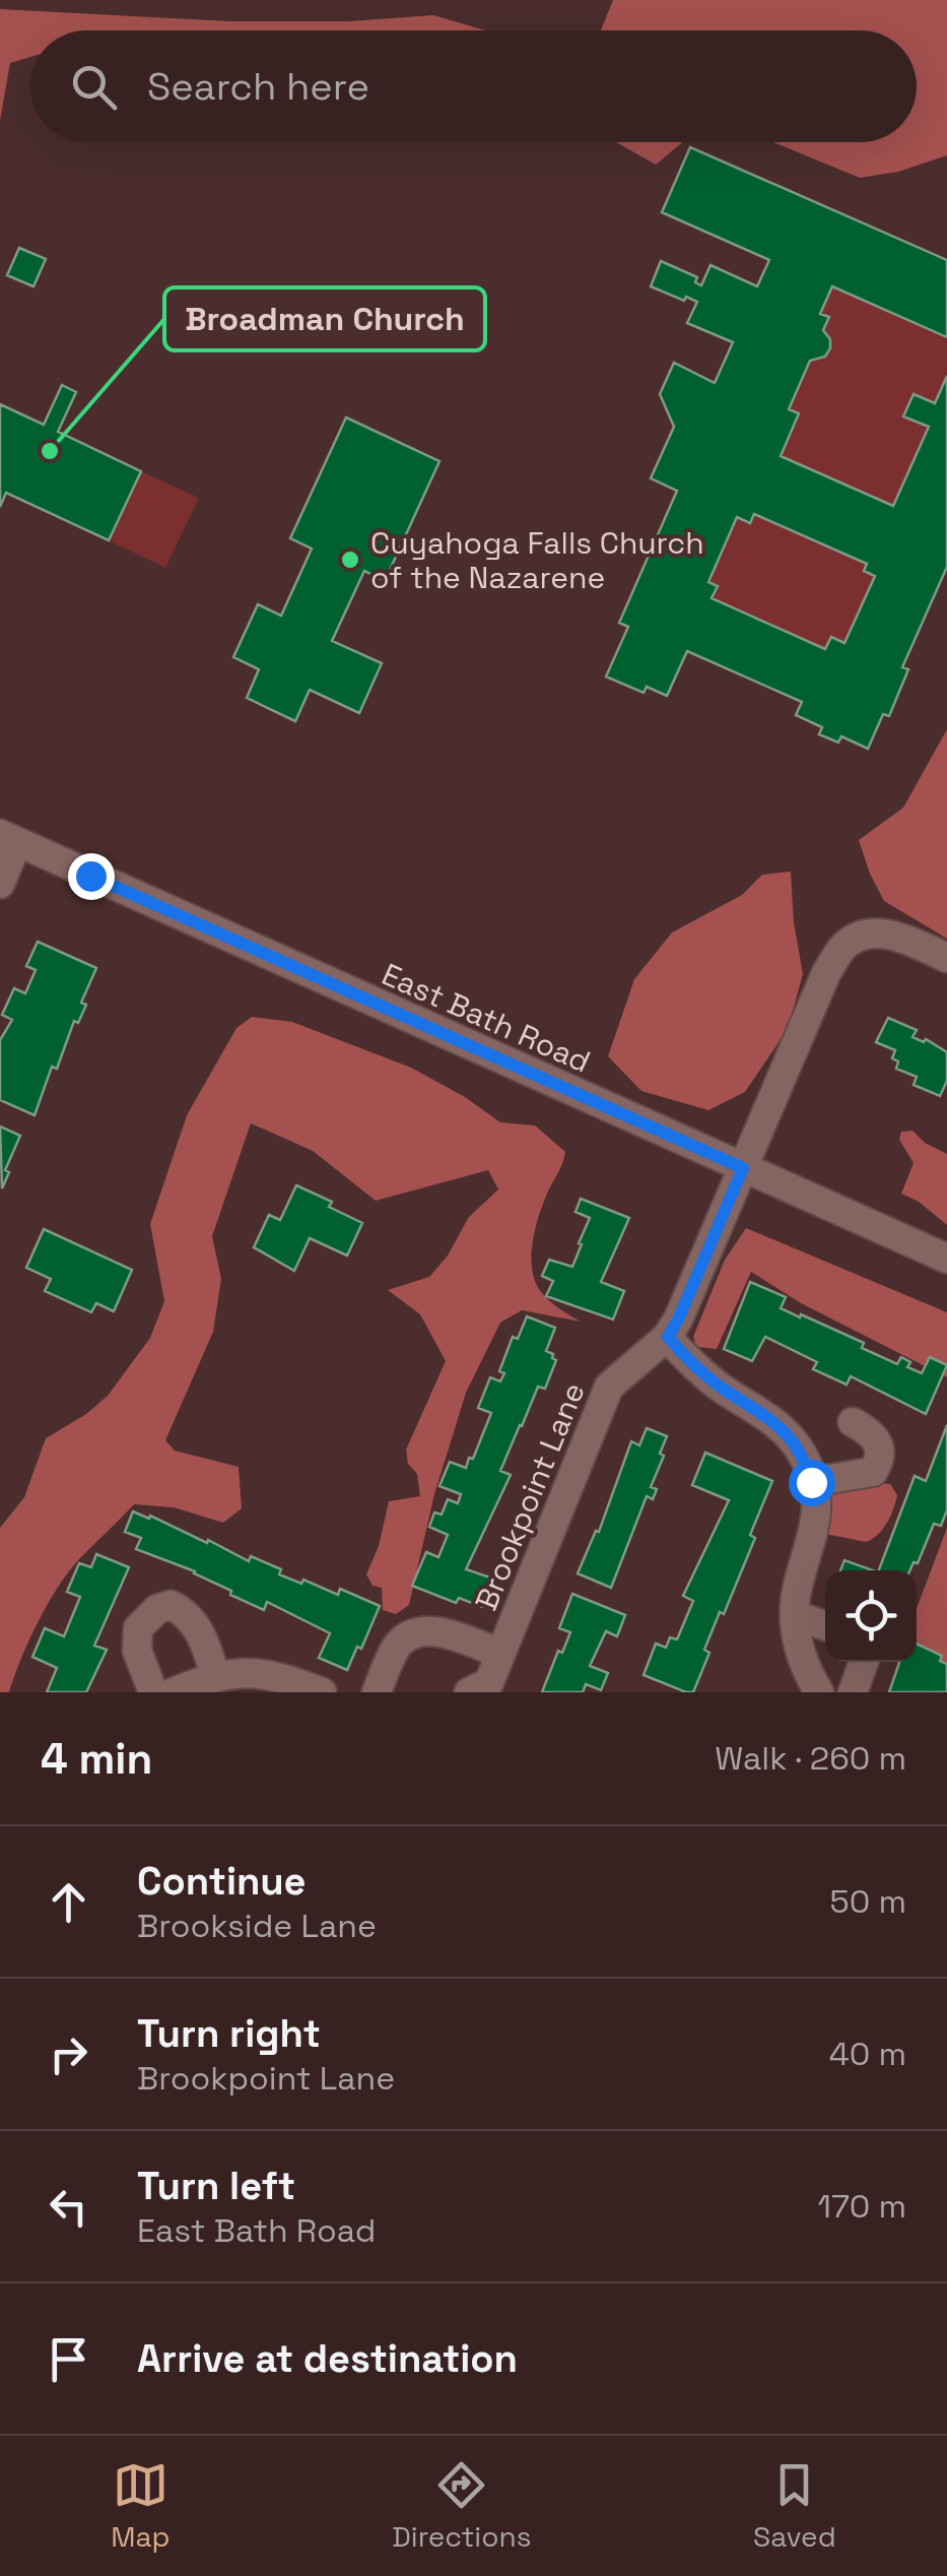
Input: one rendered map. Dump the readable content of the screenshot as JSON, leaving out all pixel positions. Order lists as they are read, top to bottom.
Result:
{
  "streets": {
    "street": ["East Bath Road", "Brookpoint Lane"]
  },
  "crossings": [
    ["East Bath Road", "Brookpoint Lane"]
  ],
  "places": ["Broadman Church", "Cuyahoga Falls Church of the Nazarene"],
  "page": {
    "search": "Search here",
    "heading": ["4 min", "Walk · 260 m"],
    "list": [
      ["Continue", "Brookside Lane", "50 m"],
      ["Turn right", "Brookpoint Lane", "40 m"],
      ["Turn left", "East Bath Road", "170 m"],
      "Arrive at destination"
    ],
    "nav": ["Map", "Directions", "Saved"]
  }
}
